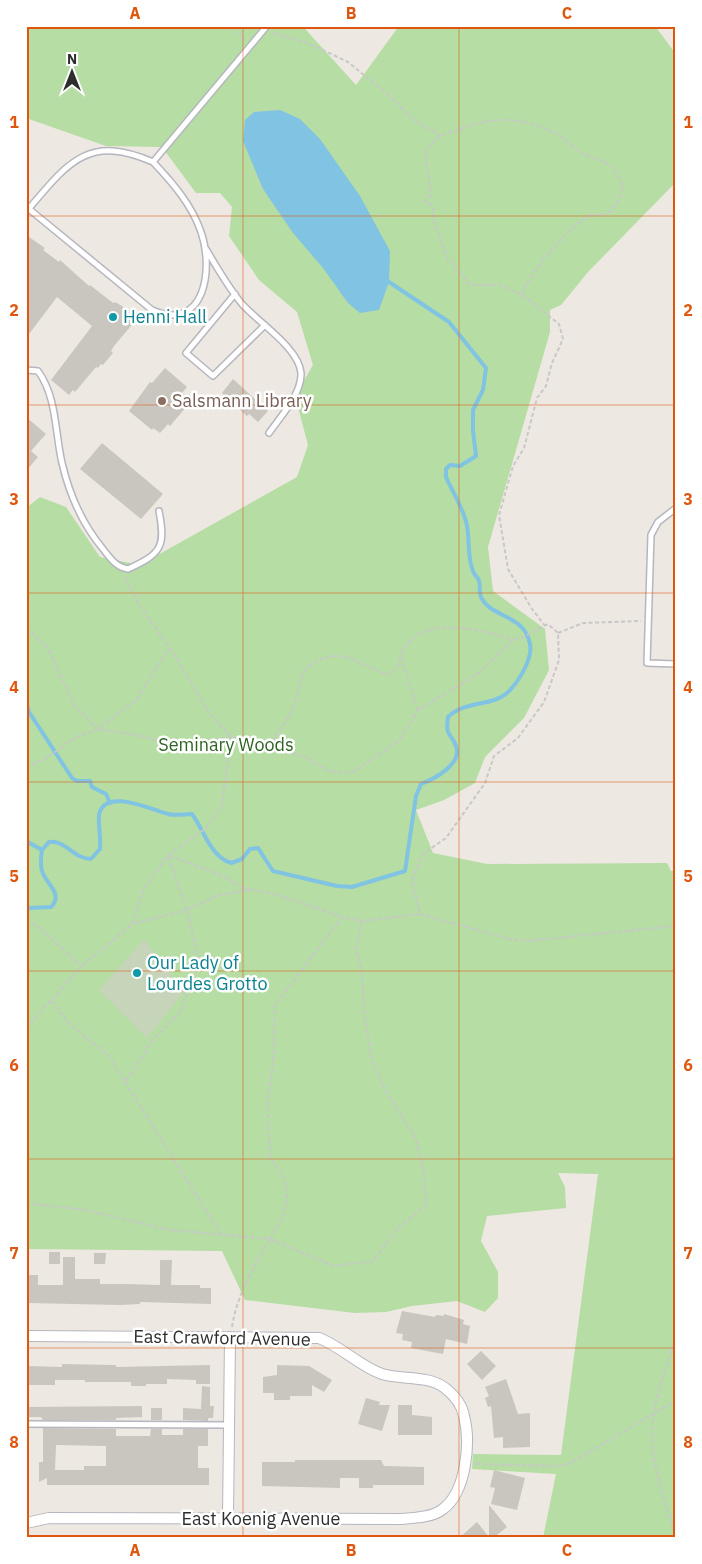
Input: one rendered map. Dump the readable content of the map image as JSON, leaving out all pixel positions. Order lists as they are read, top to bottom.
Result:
{
  "streets": {
    "street": ["East Crawford Avenue", "East Koenig Avenue"]
  },
  "crossings": [
    ["East Crawford Avenue", "East Koenig Avenue"]
  ],
  "parks": ["Seminary Woods"],
  "places": ["Henni Hall", "Salsmann Library", "Our Lady of Lourdes Grotto"],
  "north": "top",
  "grid": {
    "columns": ["A", "B", "C"],
    "rows": [
      "1",
      "2",
      "3",
      "4",
      "5",
      "6",
      "7",
      "8"
    ]
  }
}
